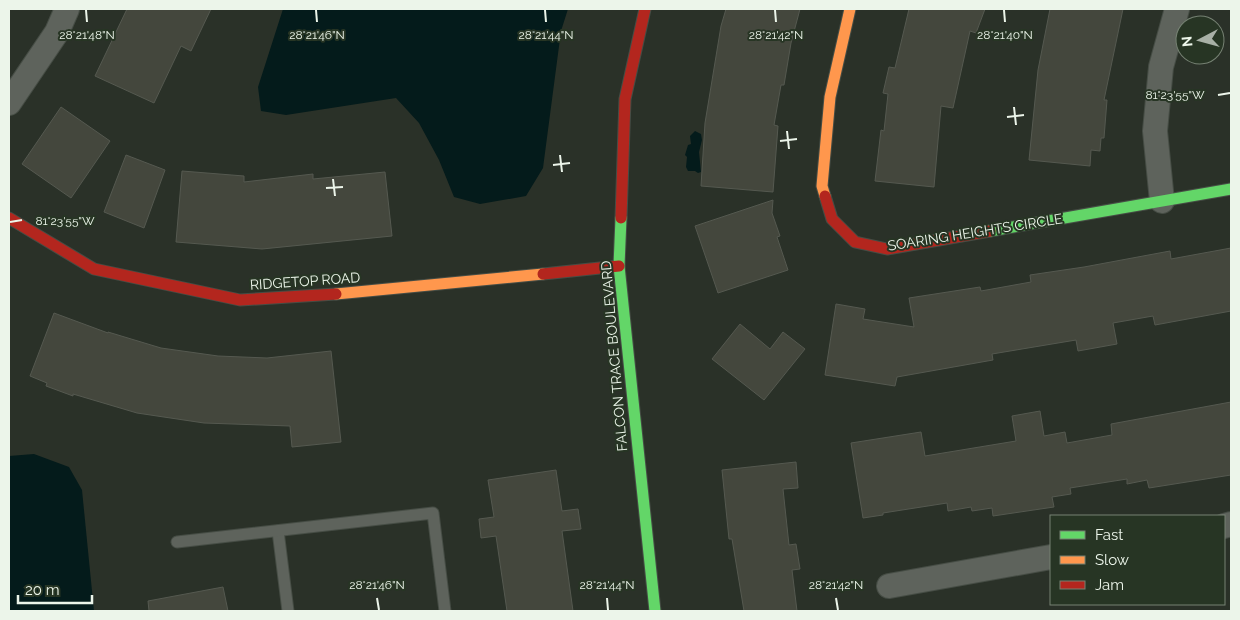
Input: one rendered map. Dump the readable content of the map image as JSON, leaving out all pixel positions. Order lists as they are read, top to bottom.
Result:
{
  "streets": {
    "street": ["SOARING HEIGHTS CIRCLE", "RIDGETOP ROAD", "FALCON TRACE BOULEVARD"]
  },
  "crossings": [
    ["RIDGETOP ROAD", "FALCON TRACE BOULEVARD"]
  ],
  "legend": ["Fast", "Slow", "Jam"],
  "scale_bar": "20 m",
  "north": "left",
  "coordinates": [
    "28°21'48\"N",
    "28°21'46\"N",
    "28°21'44\"N",
    "28°21'42\"N",
    "28°21'40\"N",
    "81°23'55\"W"
  ]
}
